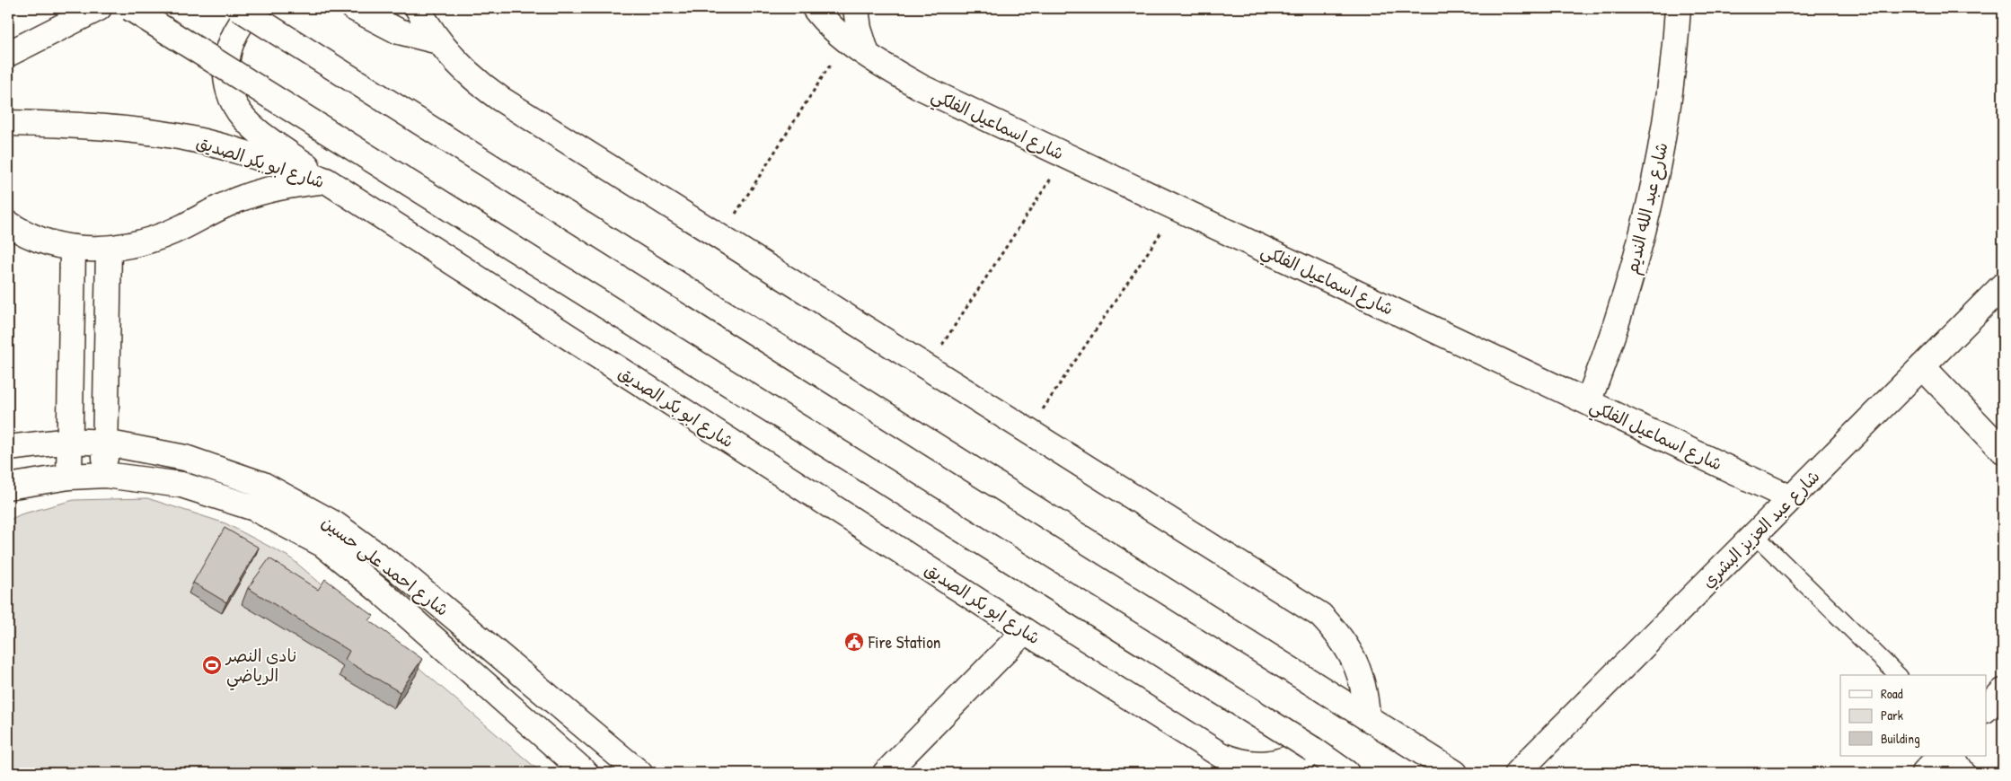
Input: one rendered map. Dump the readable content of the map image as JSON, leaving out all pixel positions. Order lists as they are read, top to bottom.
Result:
{
  "streets": {
    "main road": [
      "شارع اسماعيل الفلكي",
      "شارع ابو بكر الصديق",
      "شارع عبد الله النديم",
      "شارع عبد العزيز البشري",
      "شارع احمد على حسين"
    ]
  },
  "crossings": [
    ["شارع اسماعيل الفلكي", "شارع عبد الله النديم"],
    ["شارع اسماعيل الفلكي", "شارع عبد العزيز البشري"]
  ],
  "places": {
    "public building": ["Fire Station"],
    "sports": ["نادي النصر الرياضي"]
  },
  "legend": ["Road", "Park", "Building"]
}
